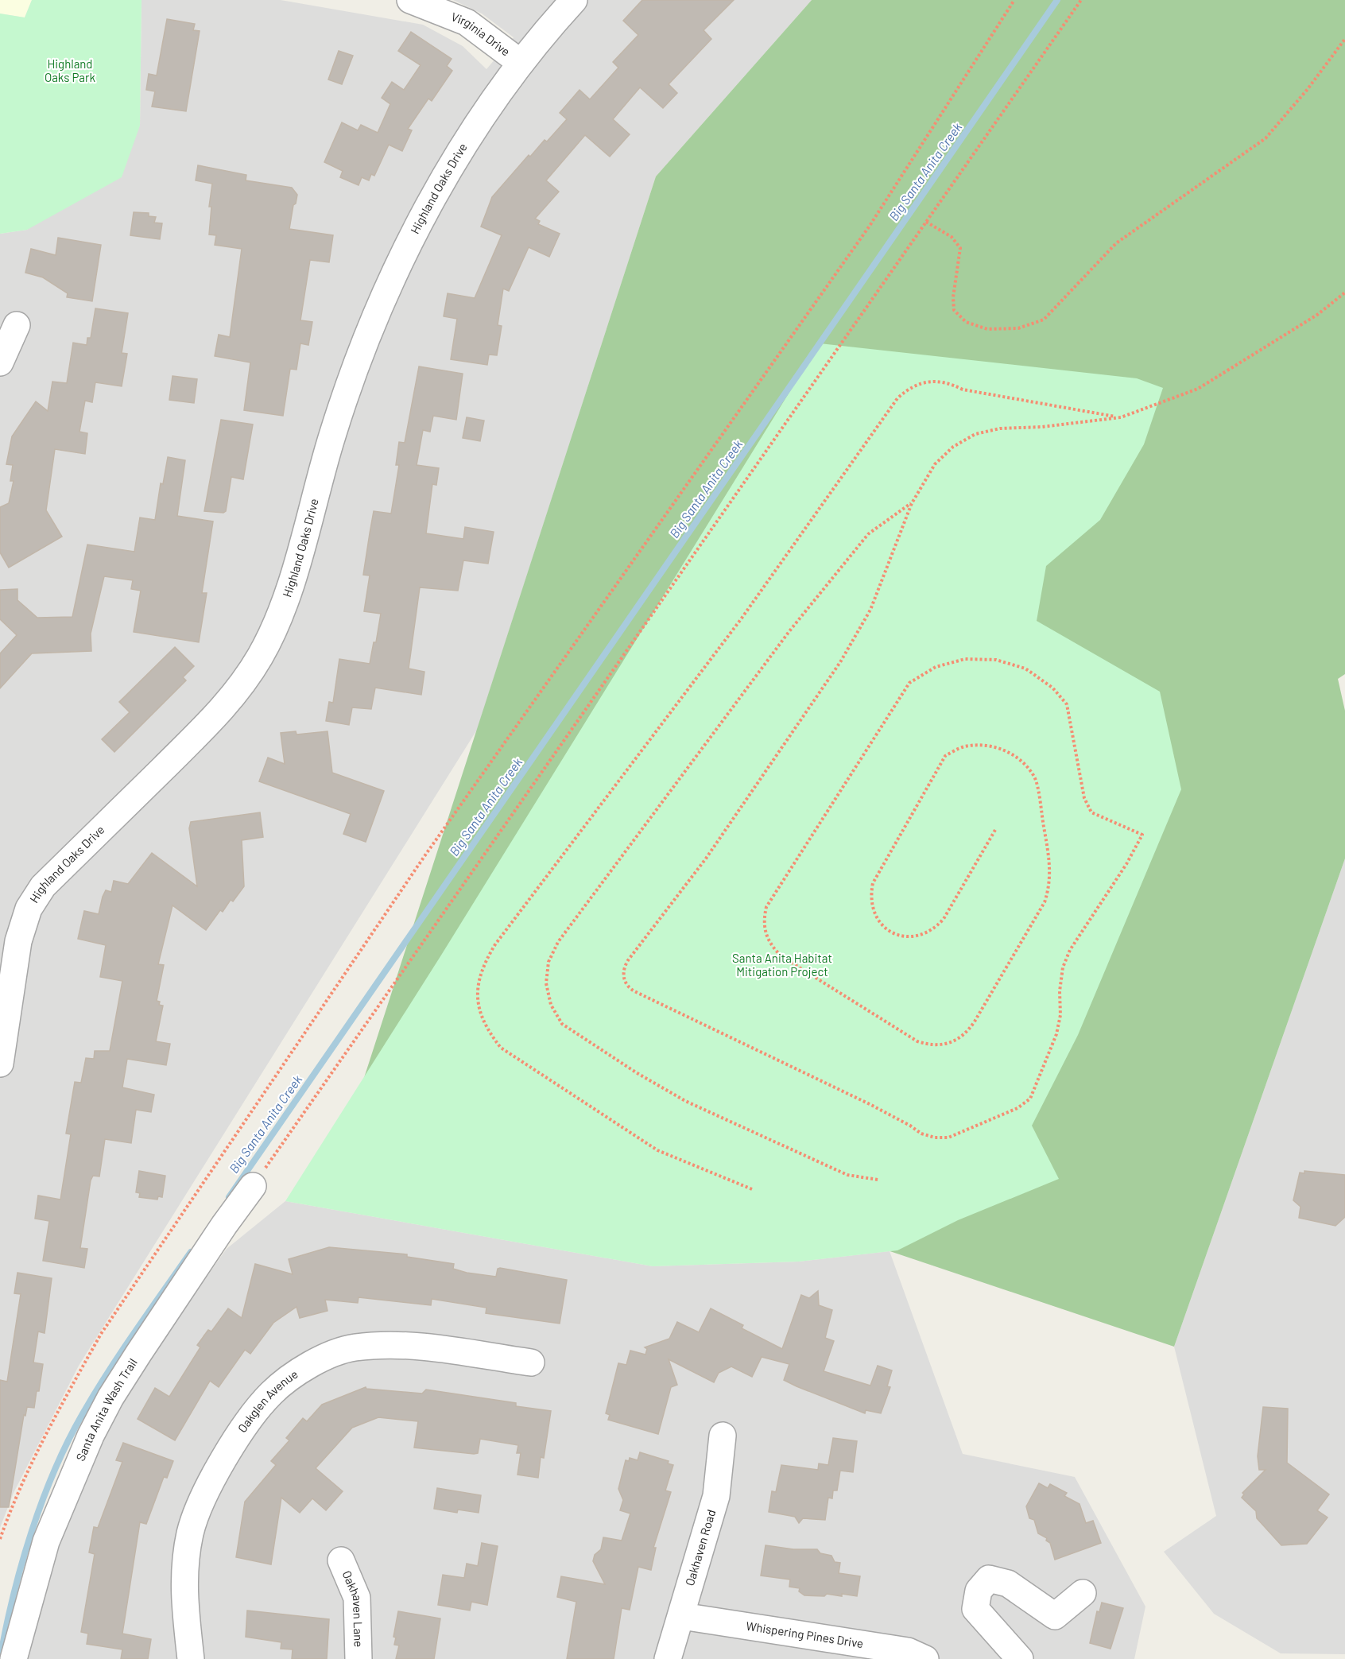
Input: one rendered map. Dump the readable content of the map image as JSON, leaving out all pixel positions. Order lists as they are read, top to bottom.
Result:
{
  "streets": {
    "street": [
      "Virginia Drive",
      "Highland Oaks Drive",
      "Oakglen Avenue",
      "Santa Anita Wash Trail",
      "Oakhaven Road",
      "Oakhaven Lane",
      "Whispering Pines Drive"
    ]
  },
  "crossings": [
    ["Virginia Drive", "Highland Oaks Drive"],
    ["Oakhaven Road", "Whispering Pines Drive"]
  ],
  "water": ["Big Santa Anita Creek"],
  "parks": ["Highland Oaks Park", "Santa Anita Habitat Mitigation Project"]
}
